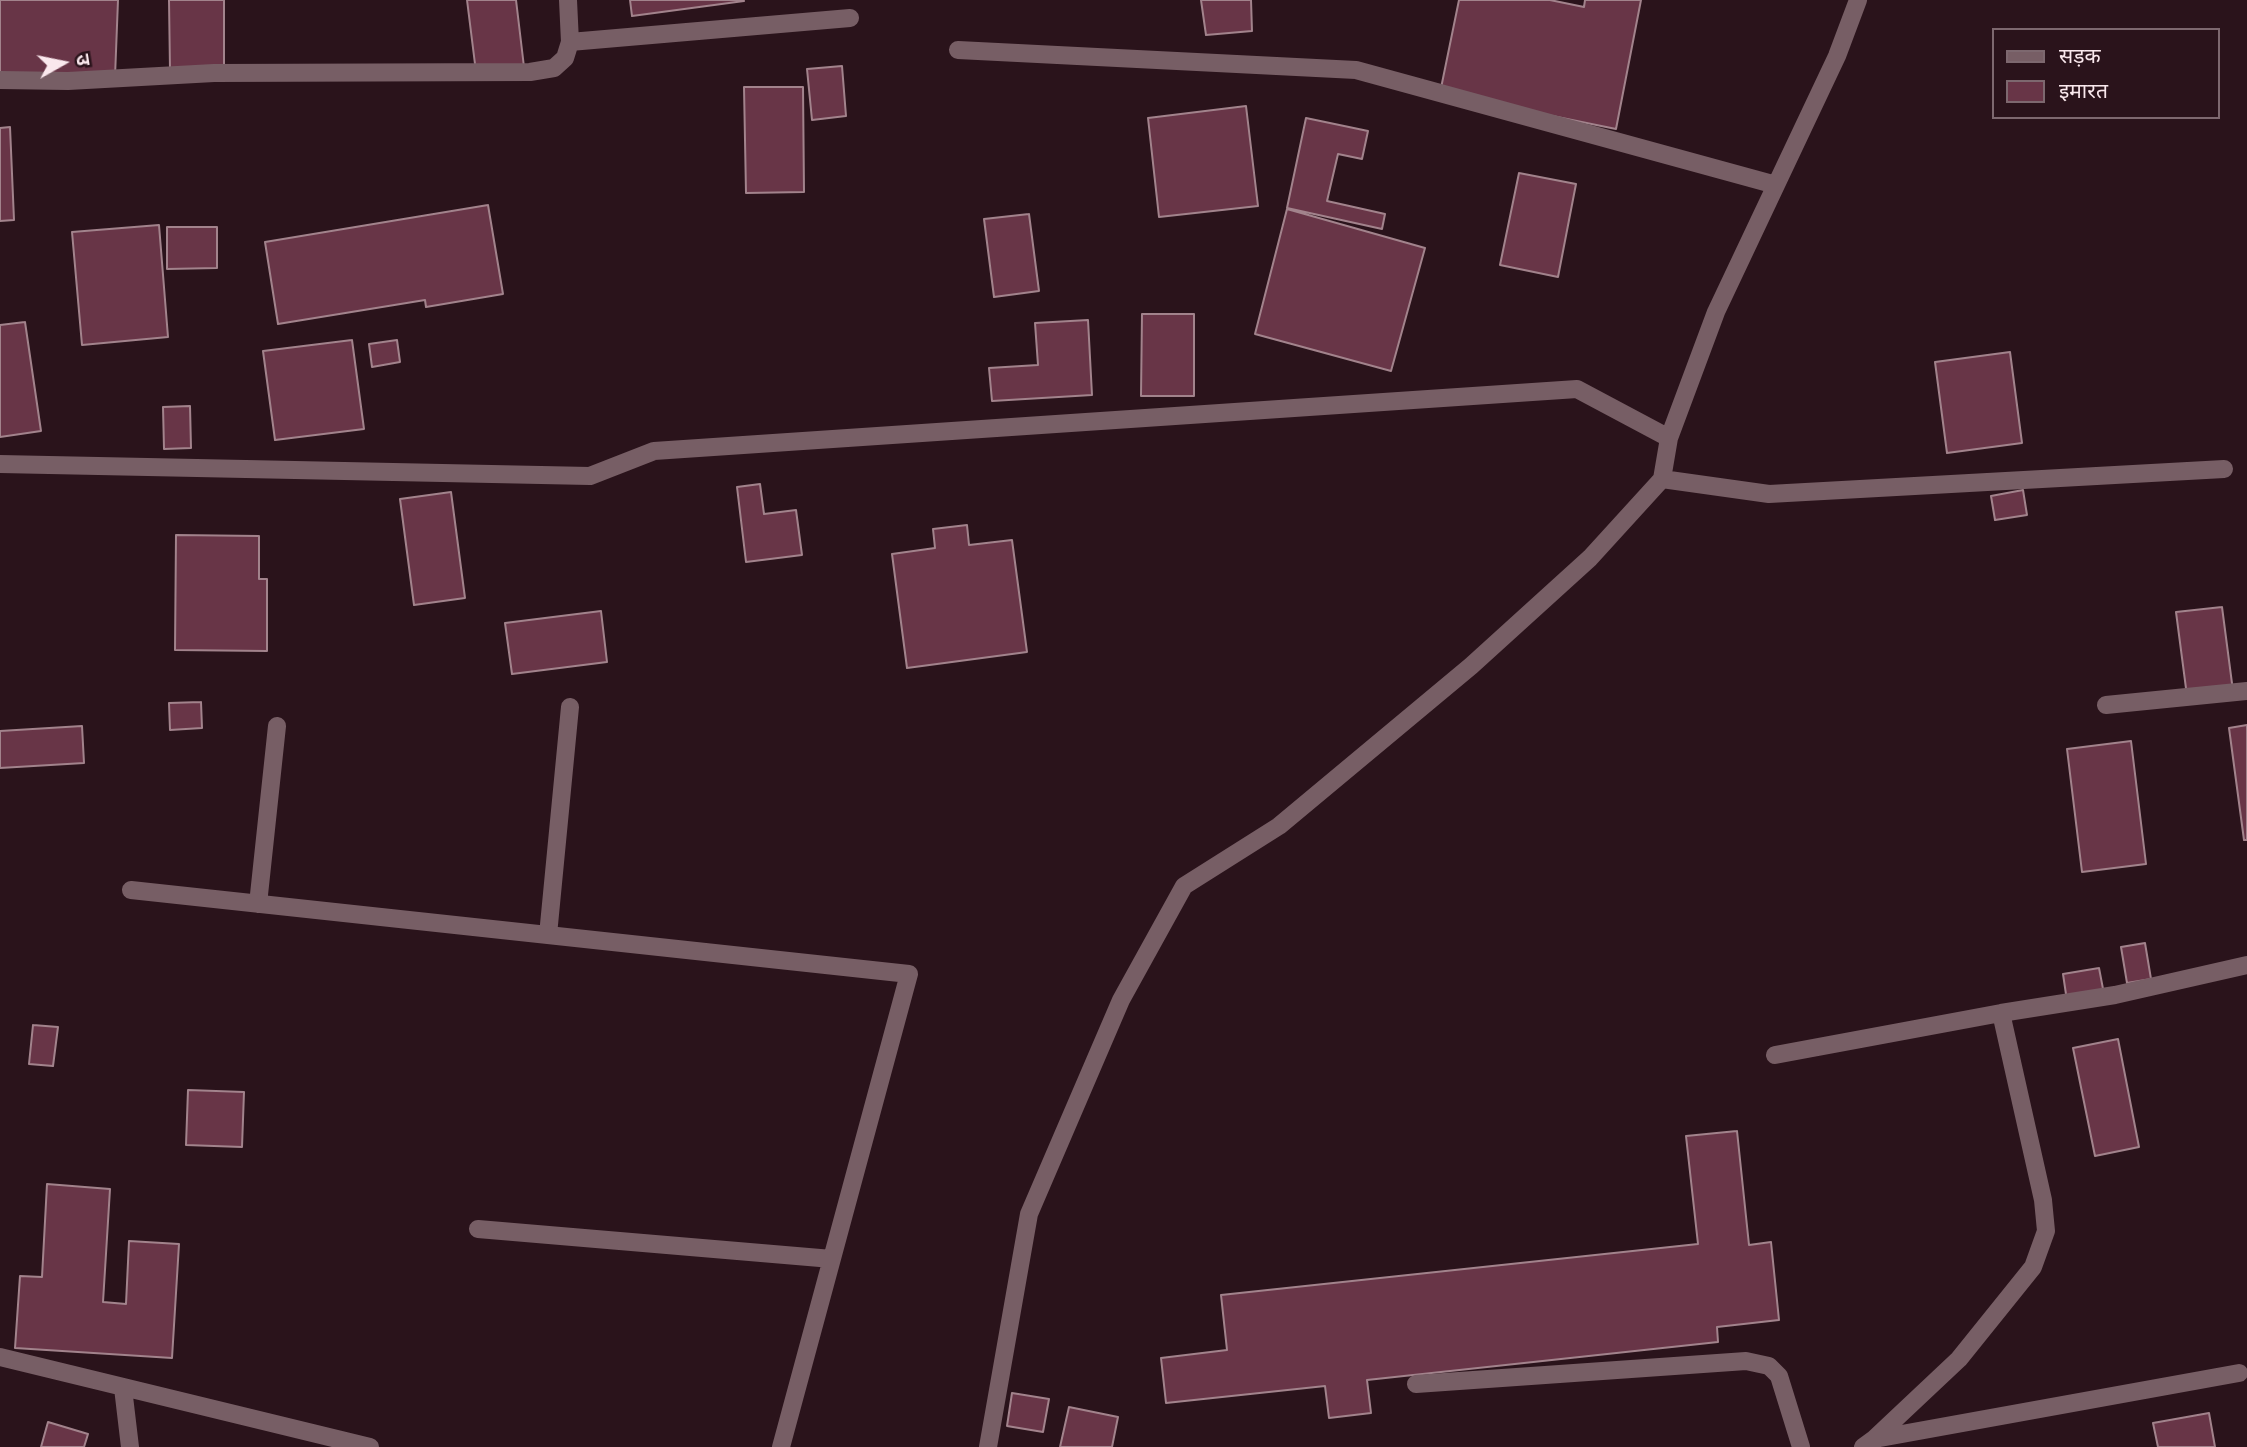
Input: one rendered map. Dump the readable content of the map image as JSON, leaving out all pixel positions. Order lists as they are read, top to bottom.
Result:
{
  "legend": ["सड़क", "इमारत"],
  "north": "right"
}
